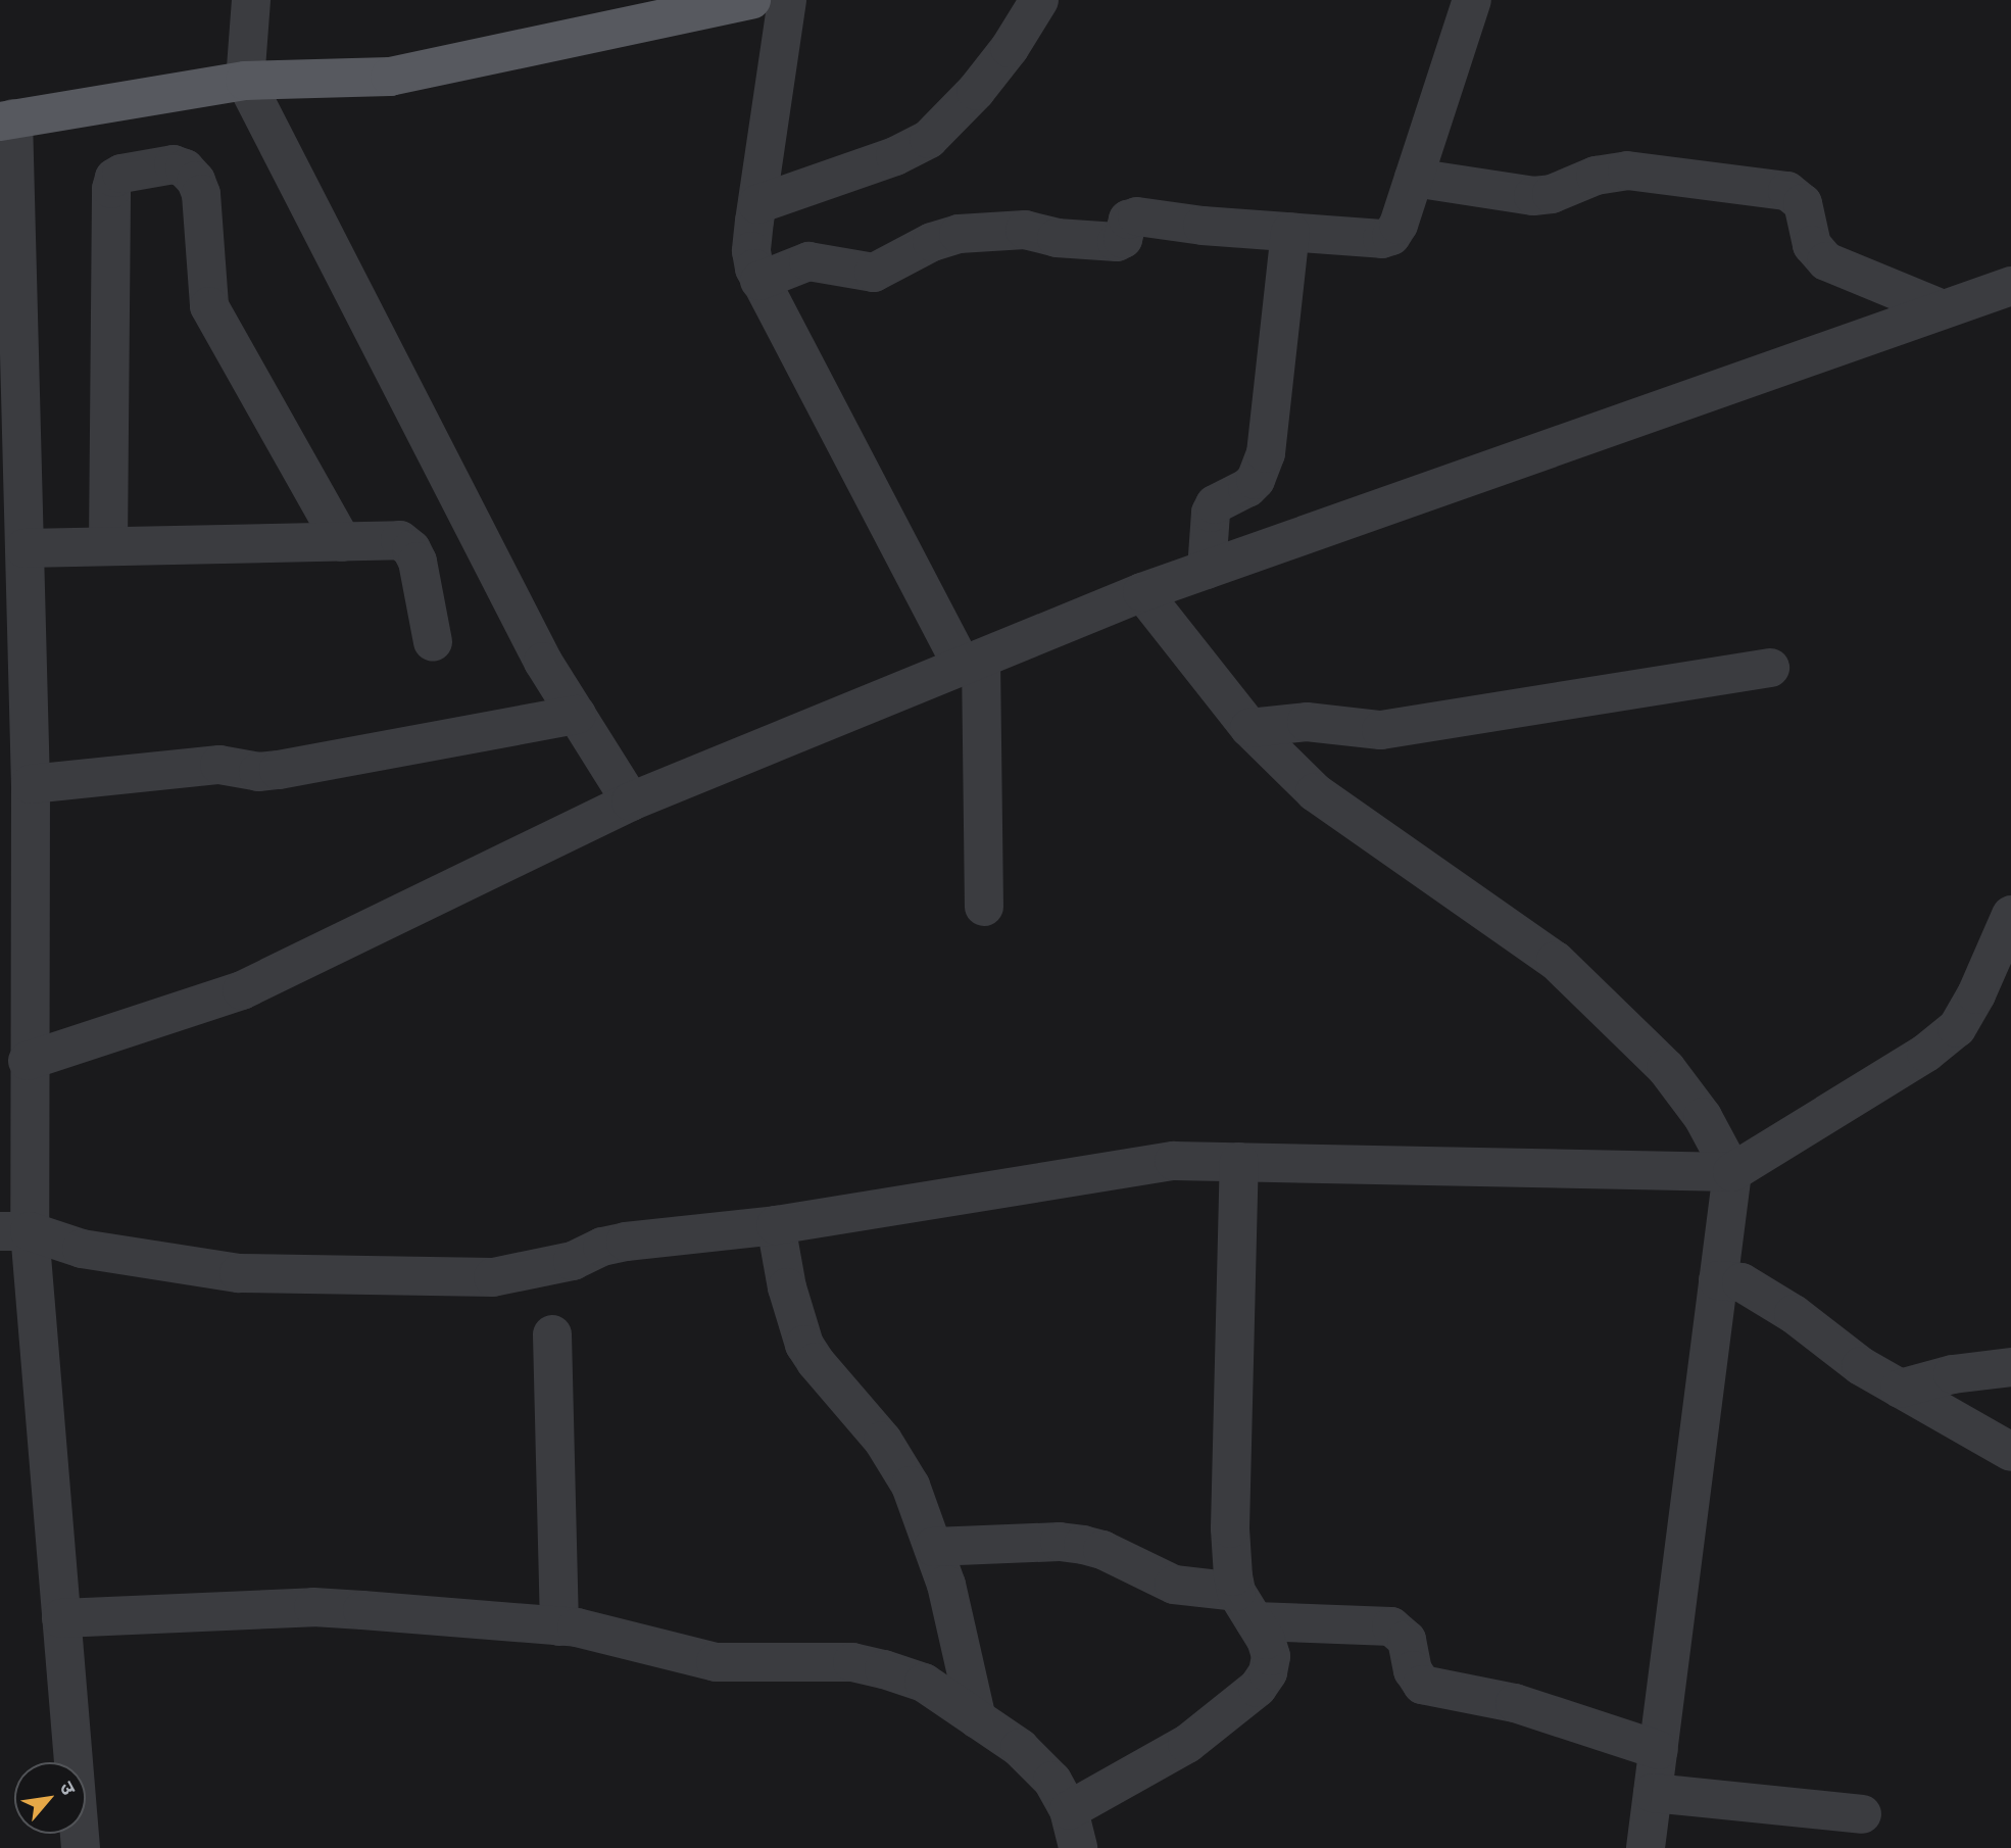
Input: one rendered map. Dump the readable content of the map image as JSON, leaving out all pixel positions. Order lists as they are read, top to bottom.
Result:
{
  "north": "top right"
}
